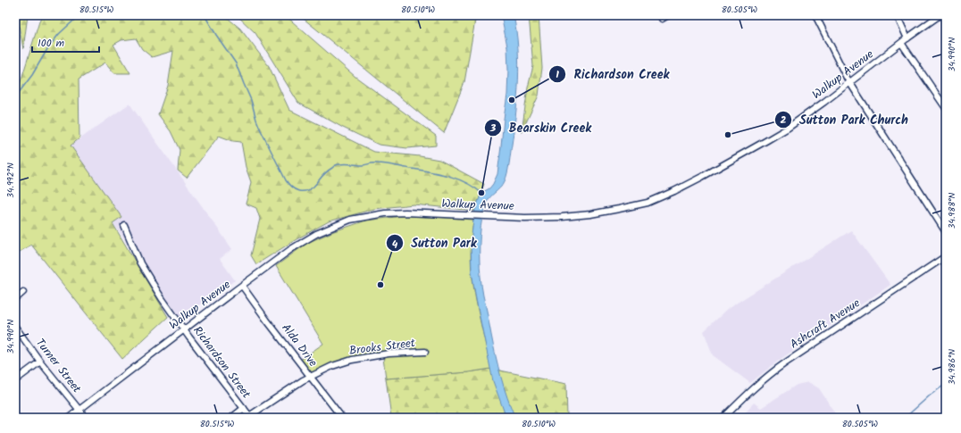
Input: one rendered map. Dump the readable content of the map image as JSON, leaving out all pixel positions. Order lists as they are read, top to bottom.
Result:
{
  "streets": {
    "street": [
      "Walkup Avenue",
      "Ashcraft Avenue",
      "Alda Drive",
      "Brooks Street",
      "Richardson Street",
      "Turner Street"
    ]
  },
  "crossings": [
    ["Walkup Avenue", "Alda Drive"],
    ["Walkup Avenue", "Richardson Street"],
    ["Walkup Avenue", "Turner Street"],
    ["Alda Drive", "Brooks Street"],
    ["Brooks Street", "Richardson Street"]
  ],
  "places": [
    "Richardson Creek",
    "Sutton Park Church",
    "Bearskin Creek",
    "Sutton Park"
  ],
  "scale_bar": "100 m",
  "coordinates": [
    "80.515°W",
    "80.510°W",
    "80.505°W",
    "34.990°N",
    "34.992°N",
    "34.988°N",
    "34.986°N"
  ]
}
